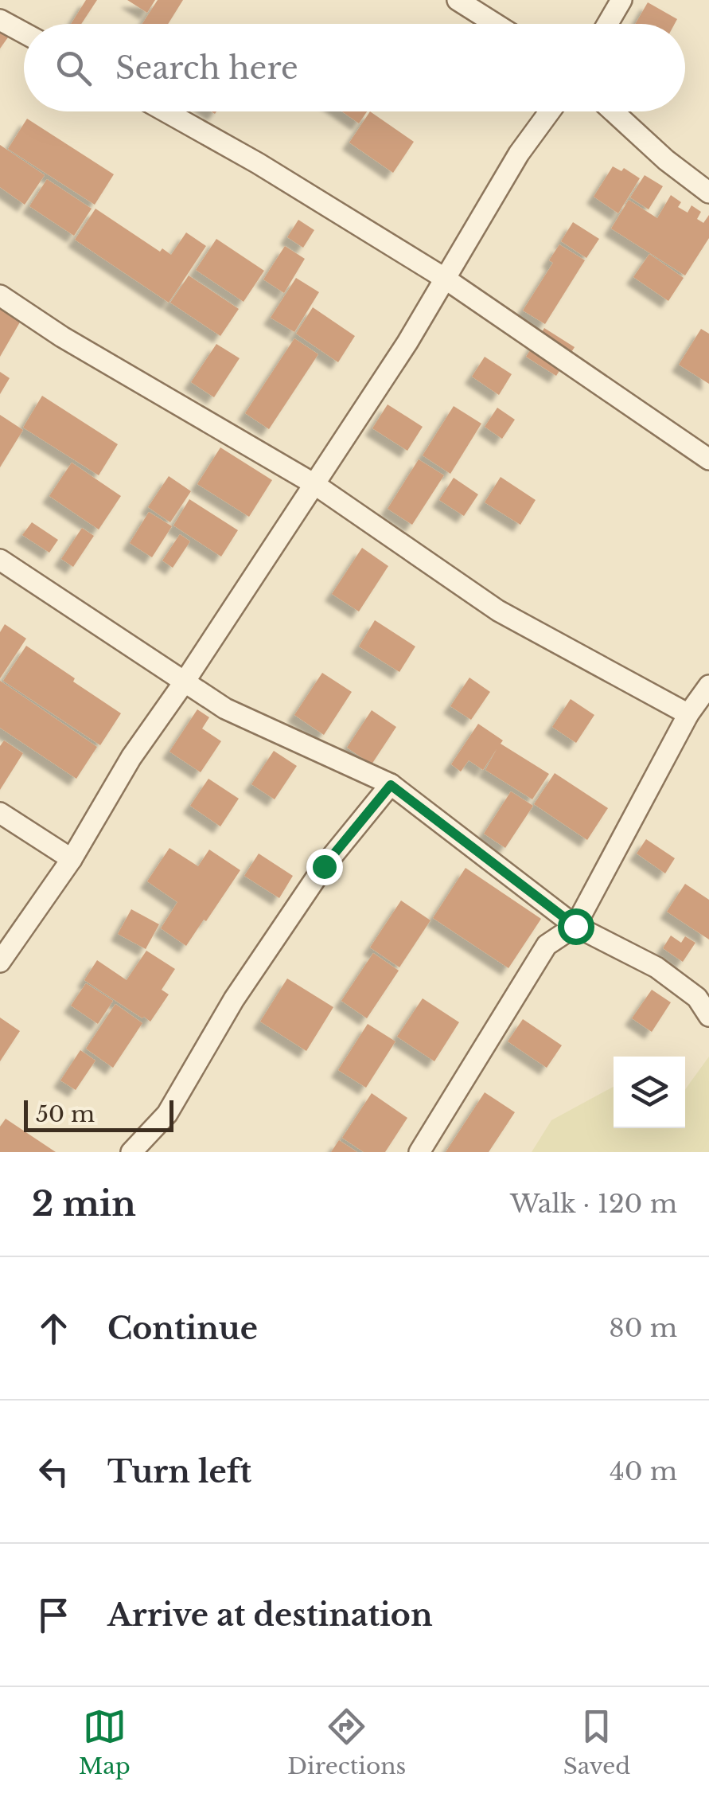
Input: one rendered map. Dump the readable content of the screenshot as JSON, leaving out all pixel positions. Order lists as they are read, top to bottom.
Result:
{
  "scale_bar": "50 m",
  "page": {
    "search": "Search here",
    "scale": "50 m",
    "heading": ["2 min", "Walk · 120 m"],
    "list": [
      ["Continue", "80 m"],
      ["Turn left", "40 m"],
      "Arrive at destination"
    ],
    "nav": ["Map", "Directions", "Saved"]
  }
}
